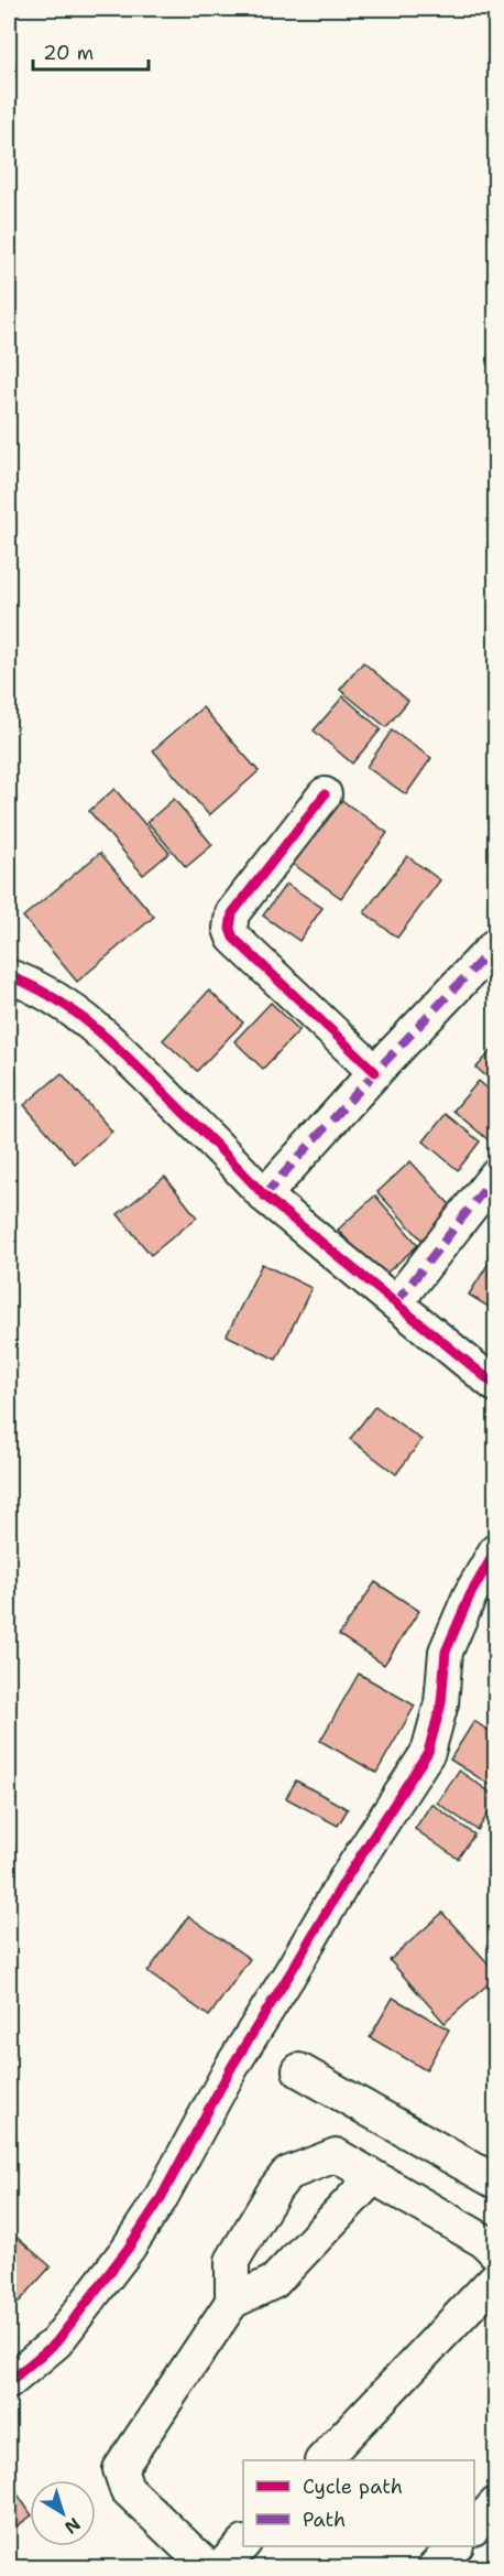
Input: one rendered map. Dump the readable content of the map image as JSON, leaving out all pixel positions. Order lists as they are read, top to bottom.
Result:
{
  "legend": ["Cycle path", "Path"],
  "scale_bar": "20 m",
  "north": "bottom right"
}
